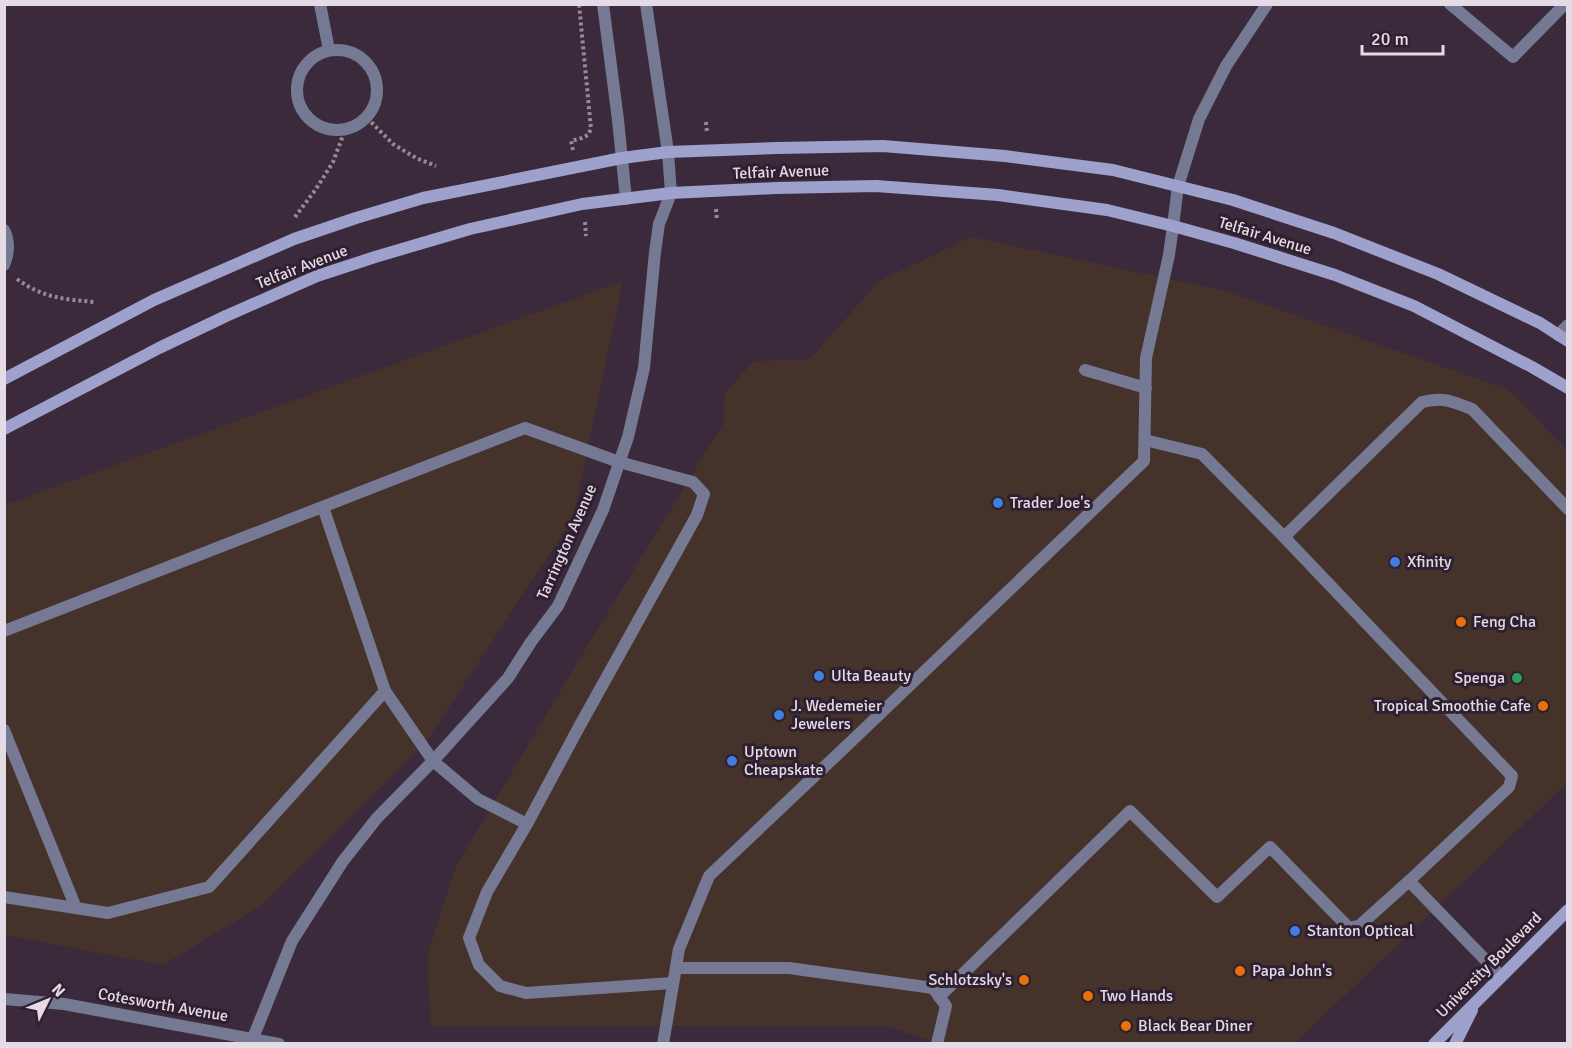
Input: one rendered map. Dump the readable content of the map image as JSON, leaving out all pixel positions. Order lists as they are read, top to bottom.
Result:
{
  "streets": {
    "street": [
      "Telfair Avenue",
      "Tarrington Avenue",
      "University Boulevard",
      "Cotesworth Avenue"
    ]
  },
  "crossings": [
    ["Telfair Avenue", "Tarrington Avenue"],
    ["Tarrington Avenue", "Cotesworth Avenue"]
  ],
  "places": [
    "Trader Joe's",
    "Xfinity",
    "Feng Cha",
    "Ulta Beauty",
    "Spenga",
    "Tropical Smoothie Cafe",
    "J. Wedemeier Jewelers",
    "Uptown Cheapskate",
    "Stanton Optical",
    "Papa John's",
    "Schlotzsky's",
    "Two Hands",
    "Black Bear Diner"
  ],
  "scale_bar": "20 m",
  "north": "top right"
}
